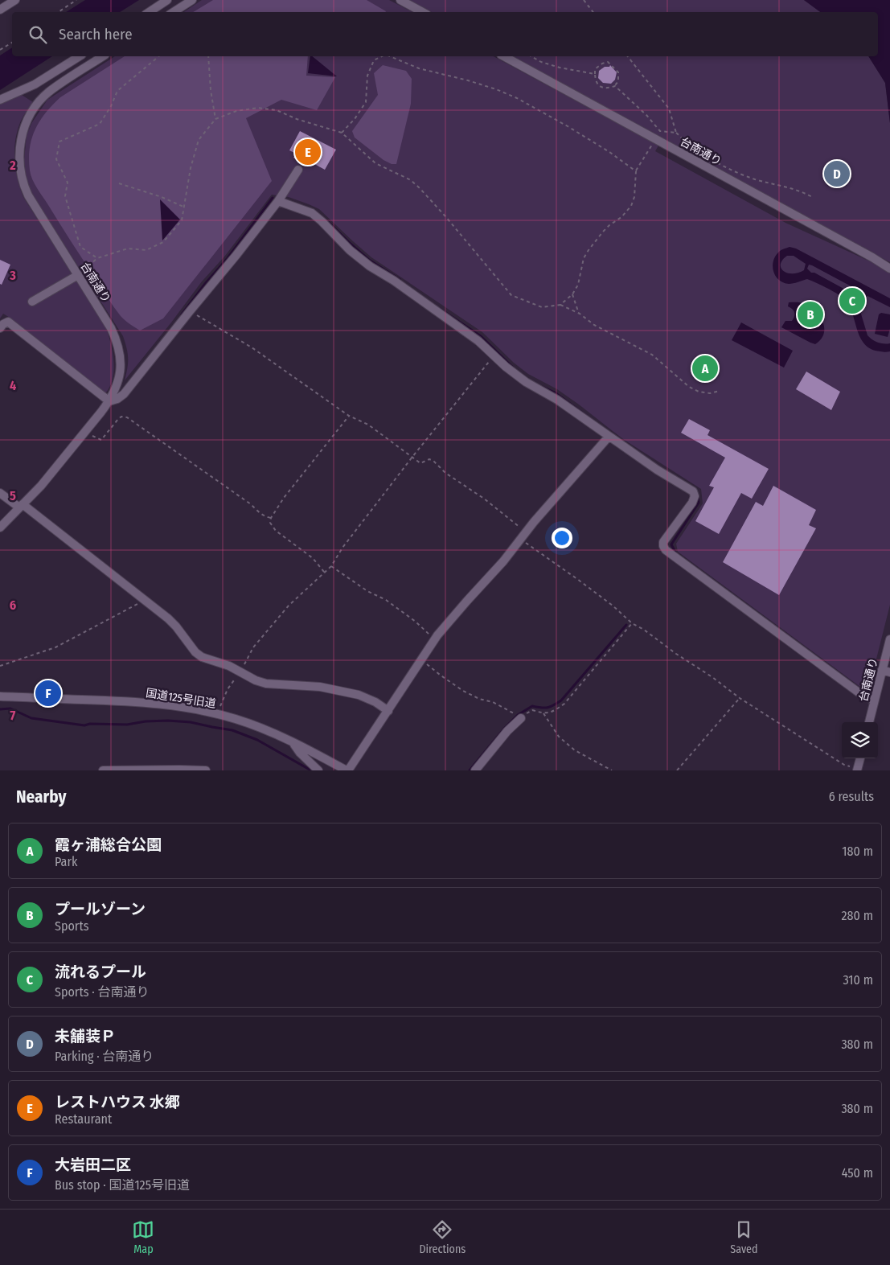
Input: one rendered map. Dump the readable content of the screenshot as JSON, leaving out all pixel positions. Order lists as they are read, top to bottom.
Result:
{
  "streets": {
    "street": ["台南通り", "国道125号旧道"]
  },
  "page": {
    "search": "Search here",
    "pins": [
      "E",
      "D",
      "C",
      "B",
      "A",
      "F"
    ],
    "heading": ["Nearby", "6 results"],
    "list": [
      {
        "mark": "A",
        "name": "霞ヶ浦総合公園",
        "note": "Park",
        "value": "180 m"
      },
      {
        "mark": "B",
        "name": "プールゾーン",
        "note": "Sports",
        "value": "280 m"
      },
      {
        "mark": "C",
        "name": "流れるプール",
        "note": "Sports · 台南通り",
        "value": "310 m"
      },
      {
        "mark": "D",
        "name": "未舗装Ｐ",
        "note": "Parking · 台南通り",
        "value": "380 m"
      },
      {
        "mark": "E",
        "name": "レストハウス 水郷",
        "note": "Restaurant",
        "value": "380 m"
      },
      {
        "mark": "F",
        "name": "大岩田二区",
        "note": "Bus stop · 国道125号旧道",
        "value": "450 m"
      }
    ],
    "nav": ["Map", "Directions", "Saved"]
  },
  "grid": {
    "rows": [
      "2",
      "3",
      "4",
      "5",
      "6",
      "7"
    ]
  }
}
